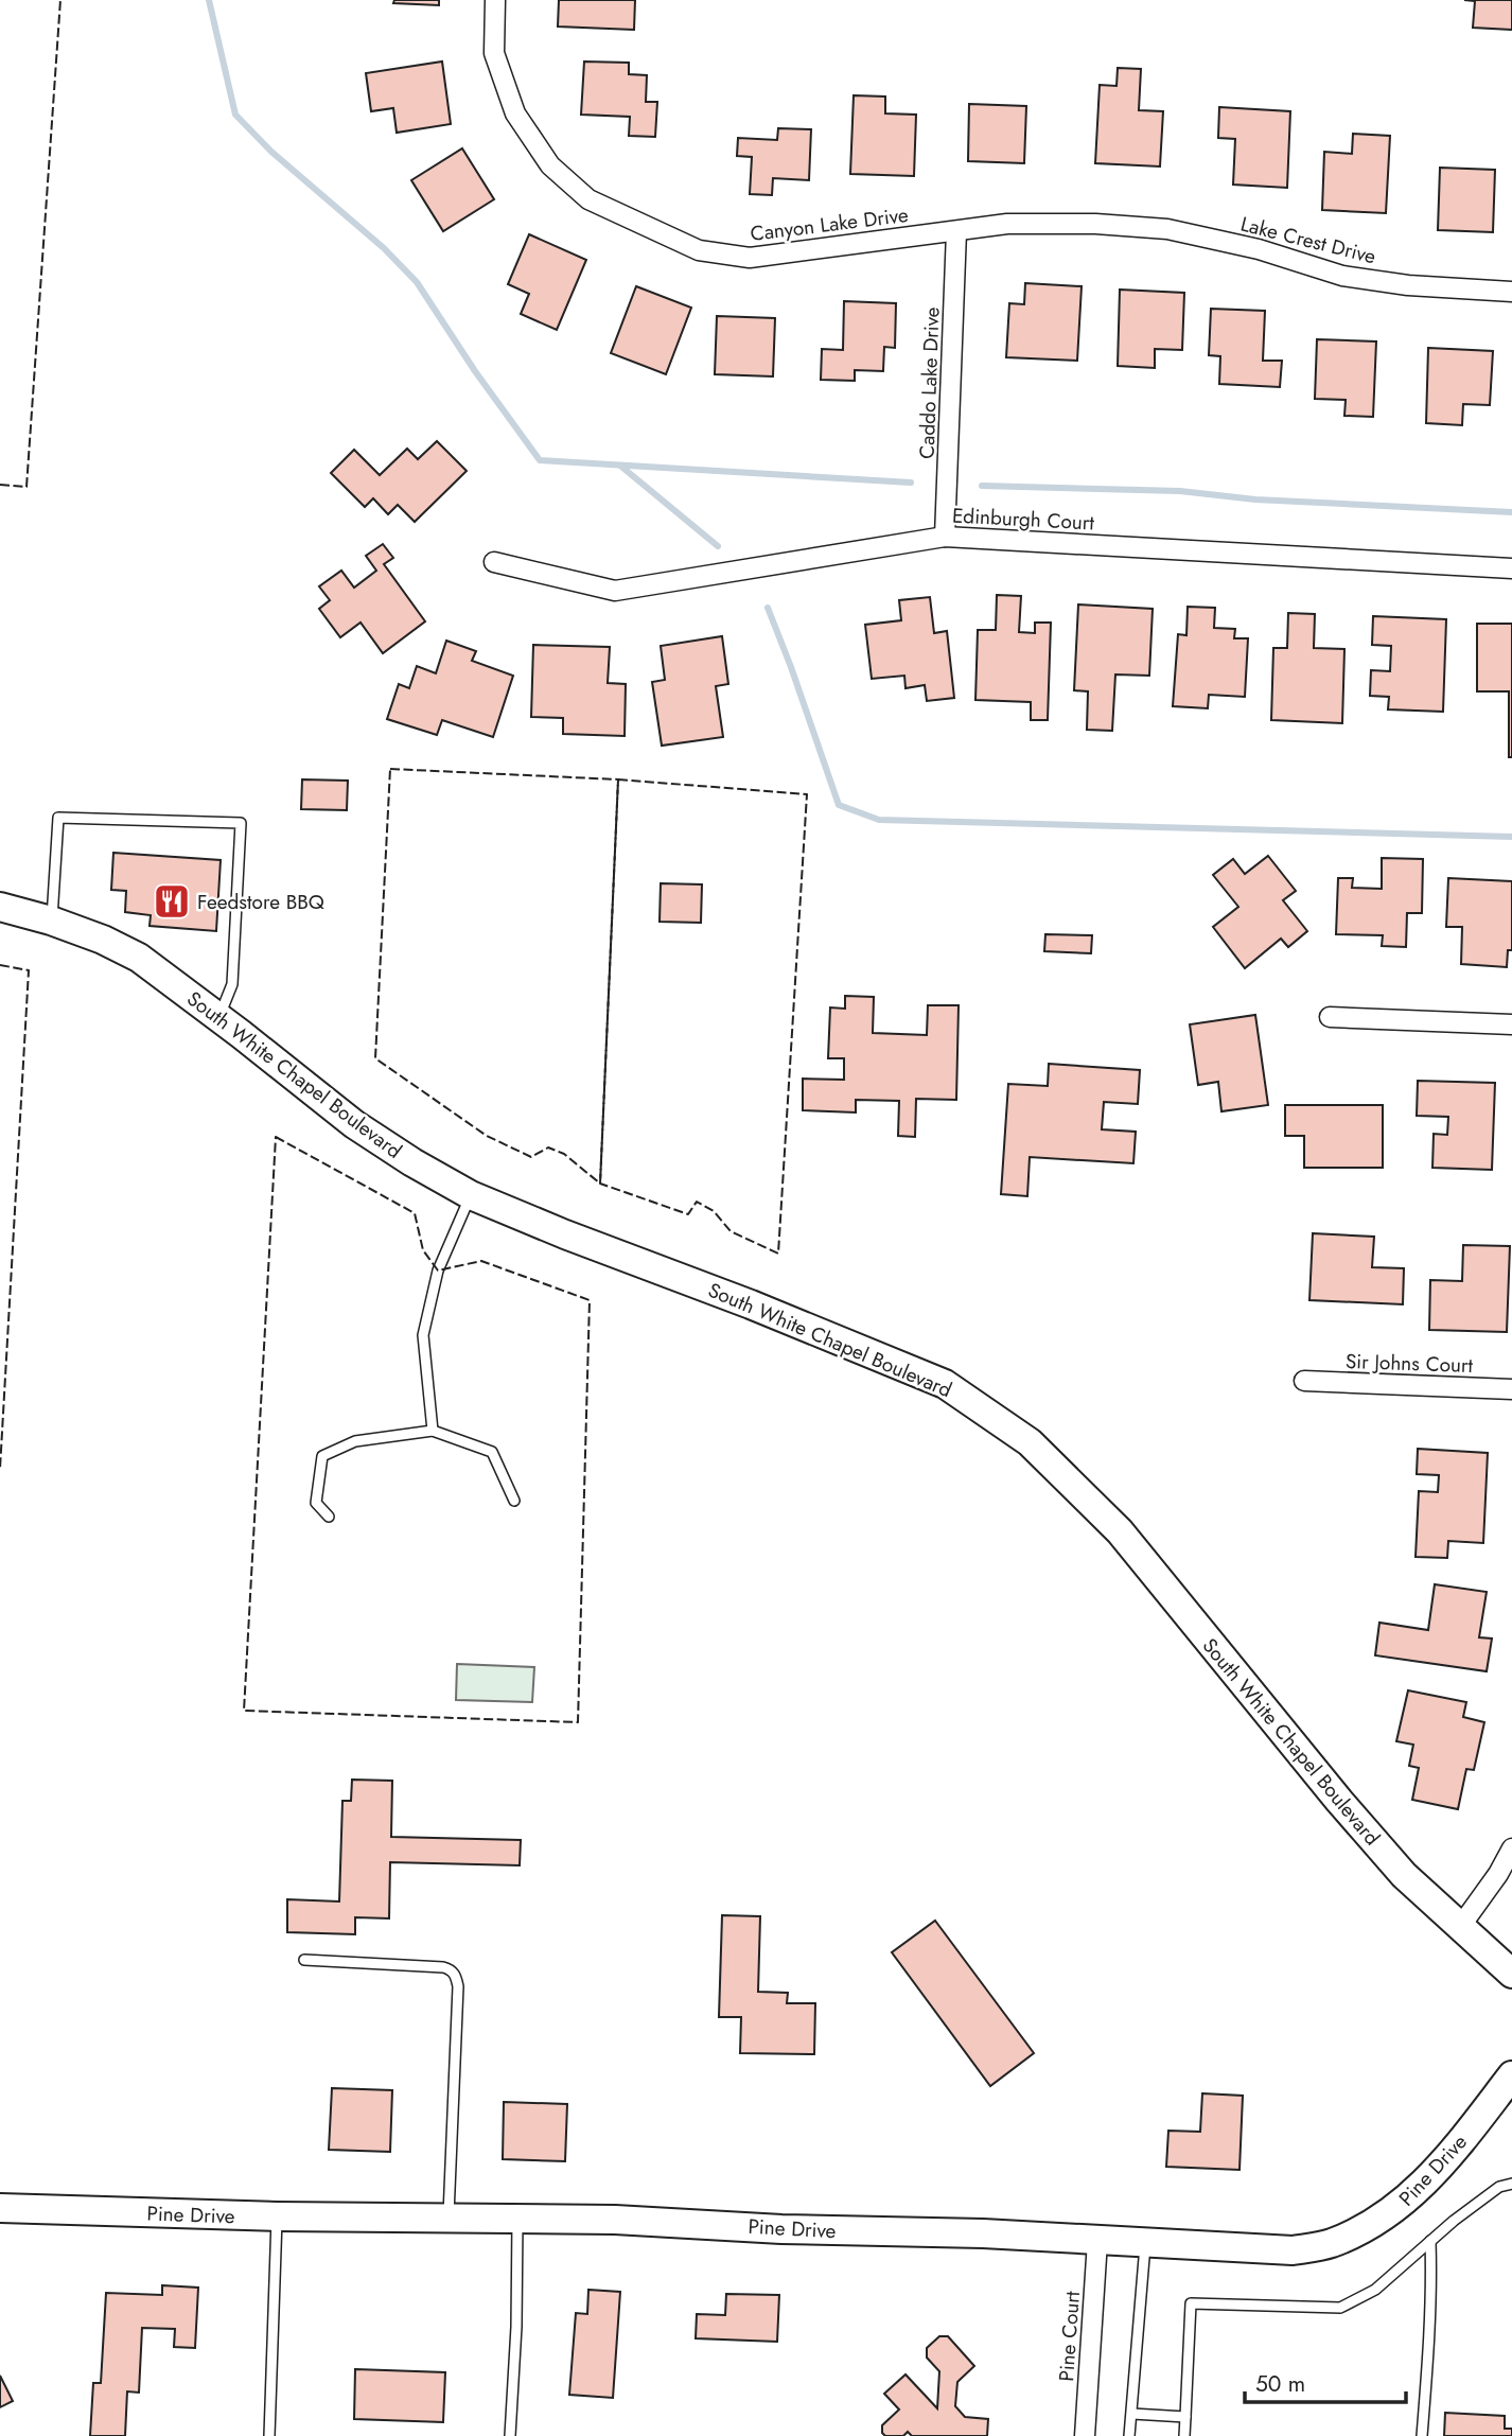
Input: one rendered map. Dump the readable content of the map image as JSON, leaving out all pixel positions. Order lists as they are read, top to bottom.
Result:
{
  "streets": {
    "main road": ["South White Chapel Boulevard", "Pine Drive"],
    "street": [
      "Canyon Lake Drive",
      "Lake Crest Drive",
      "Caddo Lake Drive",
      "Edinburgh Court",
      "Sir Johns Court",
      "Pine Court"
    ]
  },
  "crossings": [
    ["Canyon Lake Drive", "Lake Crest Drive"],
    ["Canyon Lake Drive", "Caddo Lake Drive"],
    ["Caddo Lake Drive", "Edinburgh Court"],
    ["Pine Drive", "Pine Court"]
  ],
  "places": {
    "restaurant": ["Feedstore BBQ"]
  },
  "scale_bar": "50 m"
}
